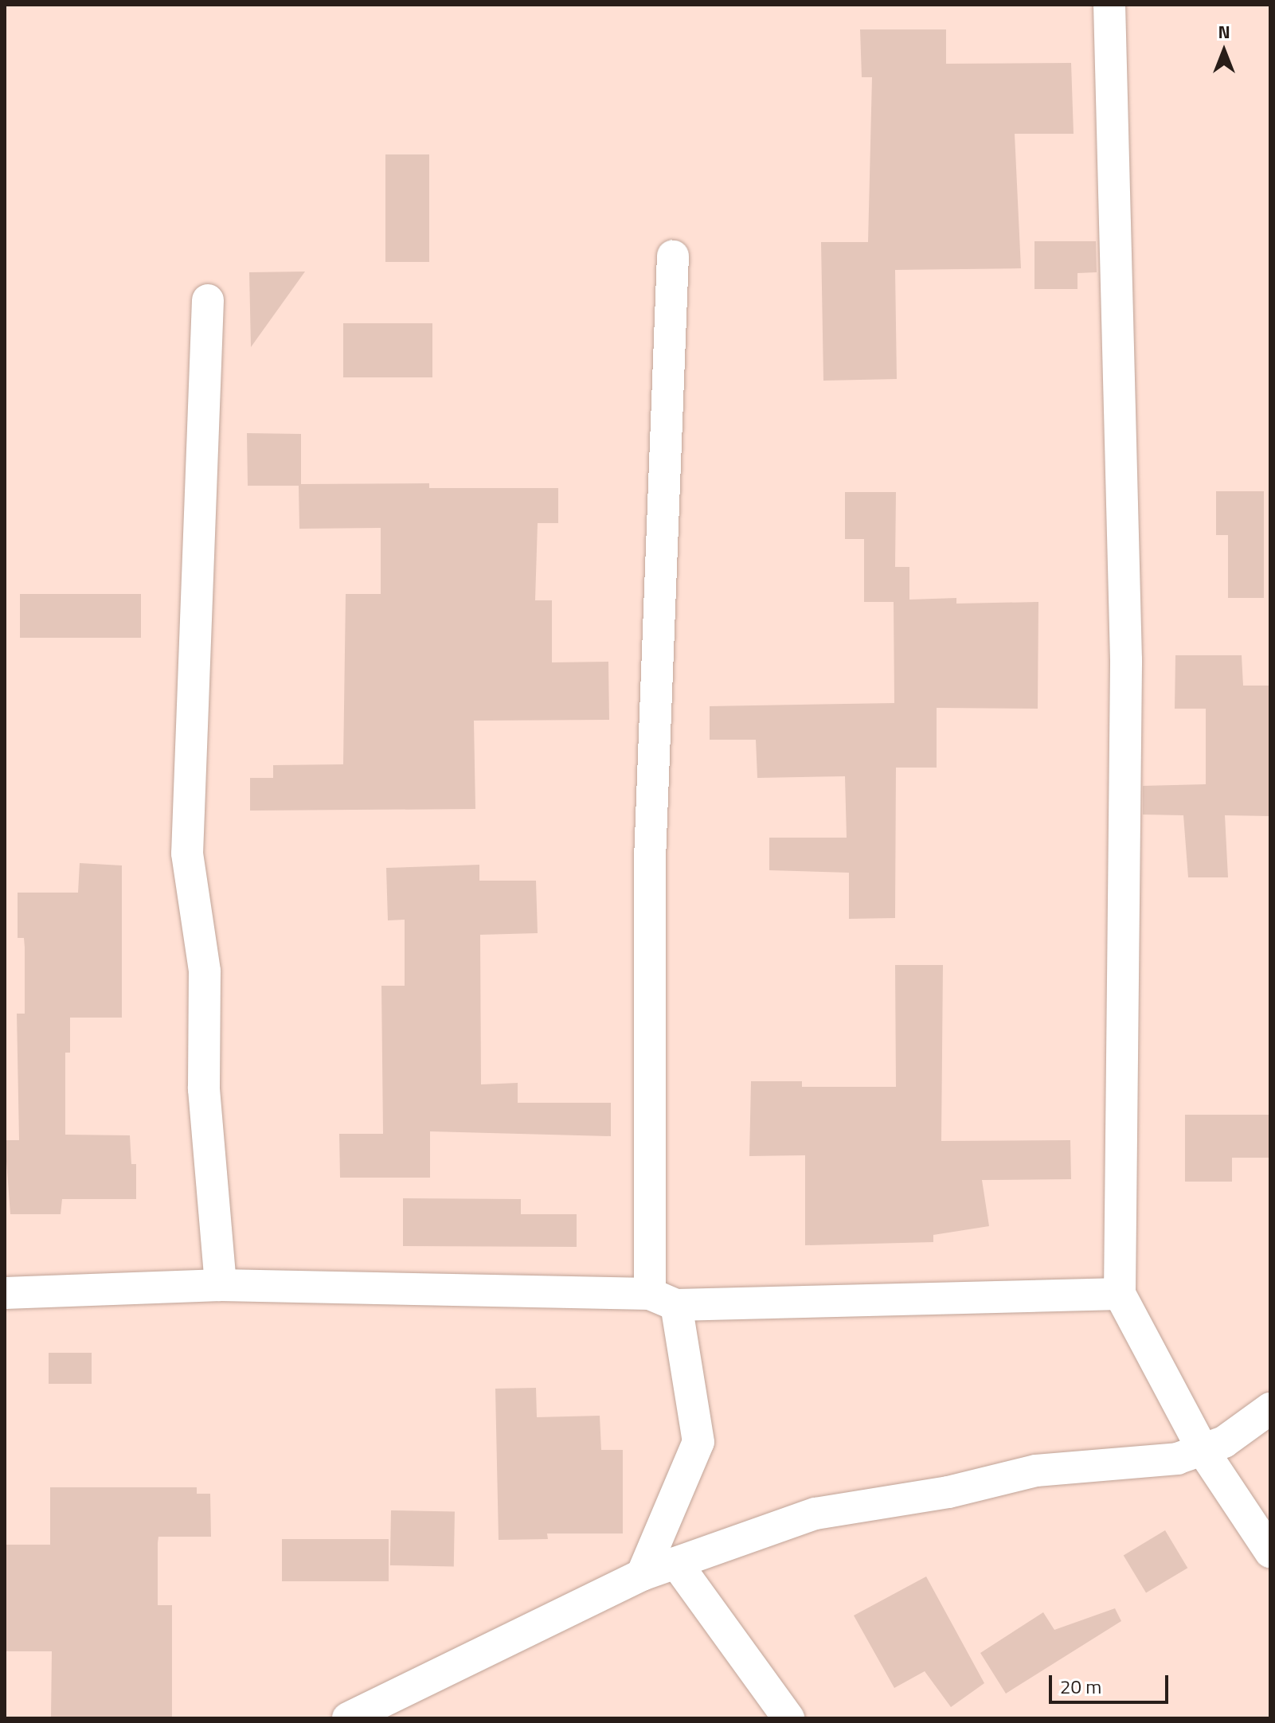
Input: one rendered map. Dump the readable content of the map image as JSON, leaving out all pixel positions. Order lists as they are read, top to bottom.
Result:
{
  "scale_bar": "20 m",
  "north": "top"
}
